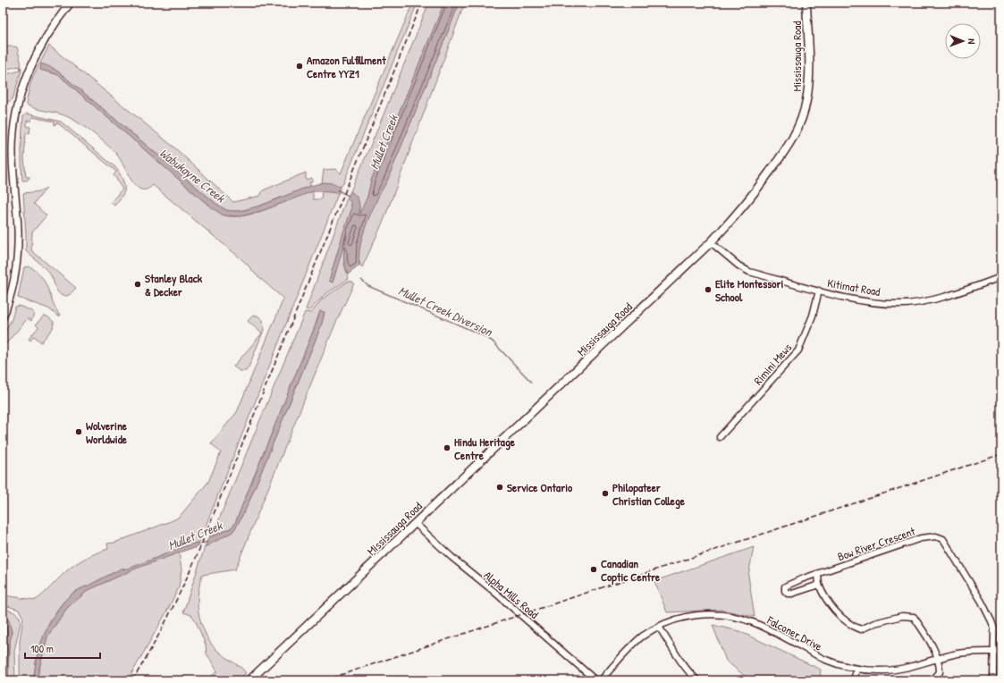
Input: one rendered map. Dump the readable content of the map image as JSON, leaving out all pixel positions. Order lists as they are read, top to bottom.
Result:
{
  "streets": {
    "main road": ["Mississauga Road"],
    "street": [
      "Kitimat Road",
      "Rimini Mews",
      "Bow River Crescent",
      "Alpha Mills Road",
      "Falconer Drive"
    ]
  },
  "crossings": [
    ["Mississauga Road", "Kitimat Road"],
    ["Mississauga Road", "Alpha Mills Road"],
    ["Kitimat Road", "Rimini Mews"],
    ["Bow River Crescent", "Falconer Drive"]
  ],
  "water": ["Mullet Creek", "Wabukayne Creek", "Mullet Creek Diversion"],
  "places": [
    "Amazon Fulfillment Centre YYZ1",
    "Stanley Black & Decker",
    "Elite Montessori School",
    "Wolverine Worldwide",
    "Hindu Heritage Centre",
    "Service Ontario",
    "Philopateer Christian College",
    "Canadian Coptic Centre"
  ],
  "scale_bar": "100 m",
  "north": "right"
}
